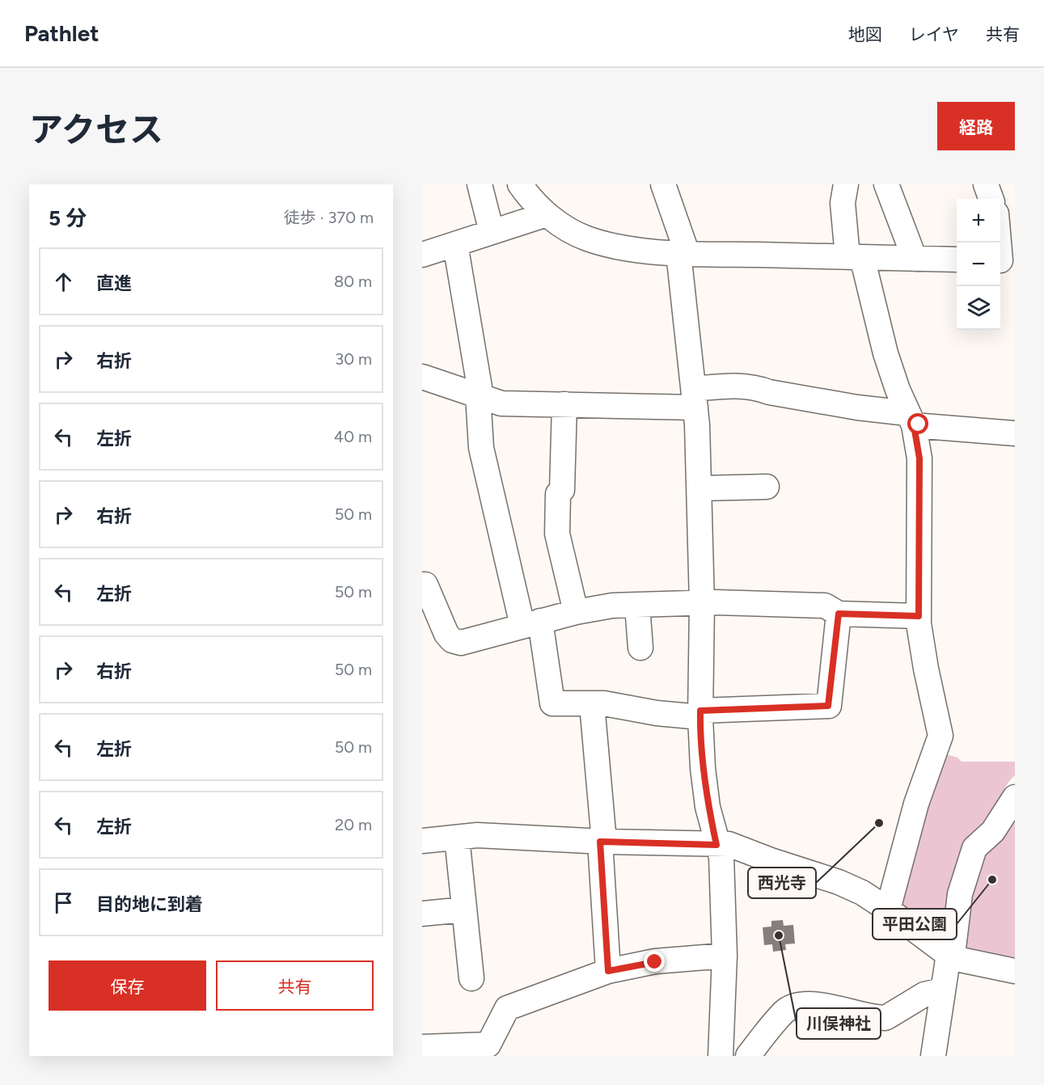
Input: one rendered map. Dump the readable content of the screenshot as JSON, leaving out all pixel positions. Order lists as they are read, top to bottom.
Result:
{
  "places": ["西光寺", "平田公園", "川俣神社"],
  "page": {
    "header": "Pathlet",
    "nav": ["地図", "レイヤ", "共有"],
    "title": "アクセス",
    "buttons": [
      "経路",
      ["保存", "共有"]
    ],
    "heading": ["5 分", "徒歩 · 370 m"],
    "map_buttons": ["+", "−"],
    "list": [
      ["直進", "80 m"],
      ["右折", "30 m"],
      ["左折", "40 m"],
      ["右折", "50 m"],
      ["左折", "50 m"],
      ["右折", "50 m"],
      ["左折", "50 m"],
      ["左折", "20 m"],
      "目的地に到着"
    ]
  }
}
